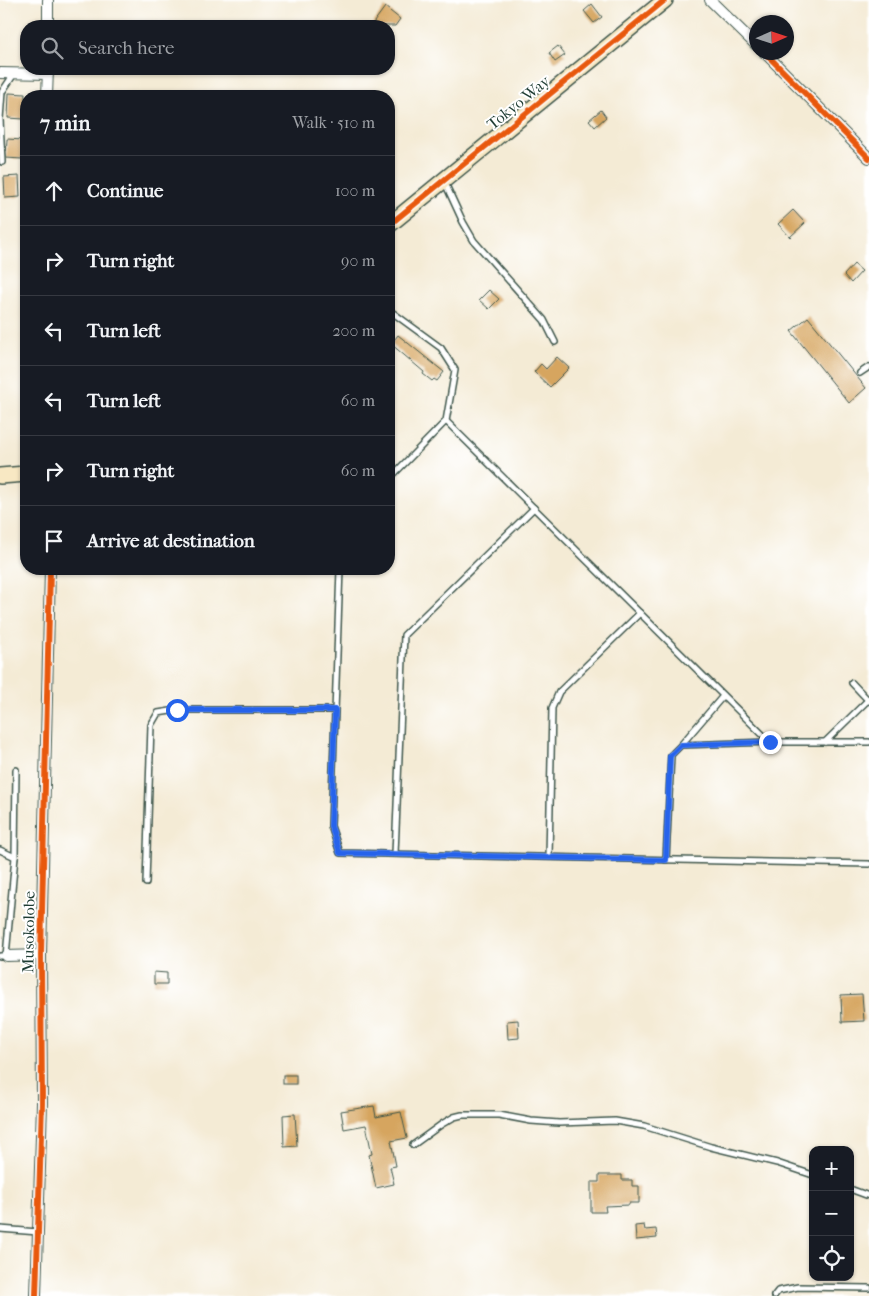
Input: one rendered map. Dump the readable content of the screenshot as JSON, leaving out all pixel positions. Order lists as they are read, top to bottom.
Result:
{
  "streets": {
    "street": ["Tokyo Way", "Musokolobe"]
  },
  "north": "right",
  "page": {
    "search": "Search here",
    "heading": ["7 min", "Walk · 510 m"],
    "list": [
      ["Continue", "100 m"],
      ["Turn right", "90 m"],
      ["Turn left", "200 m"],
      ["Turn left", "60 m"],
      ["Turn right", "60 m"],
      "Arrive at destination"
    ],
    "map_buttons": ["+", "−"]
  }
}
